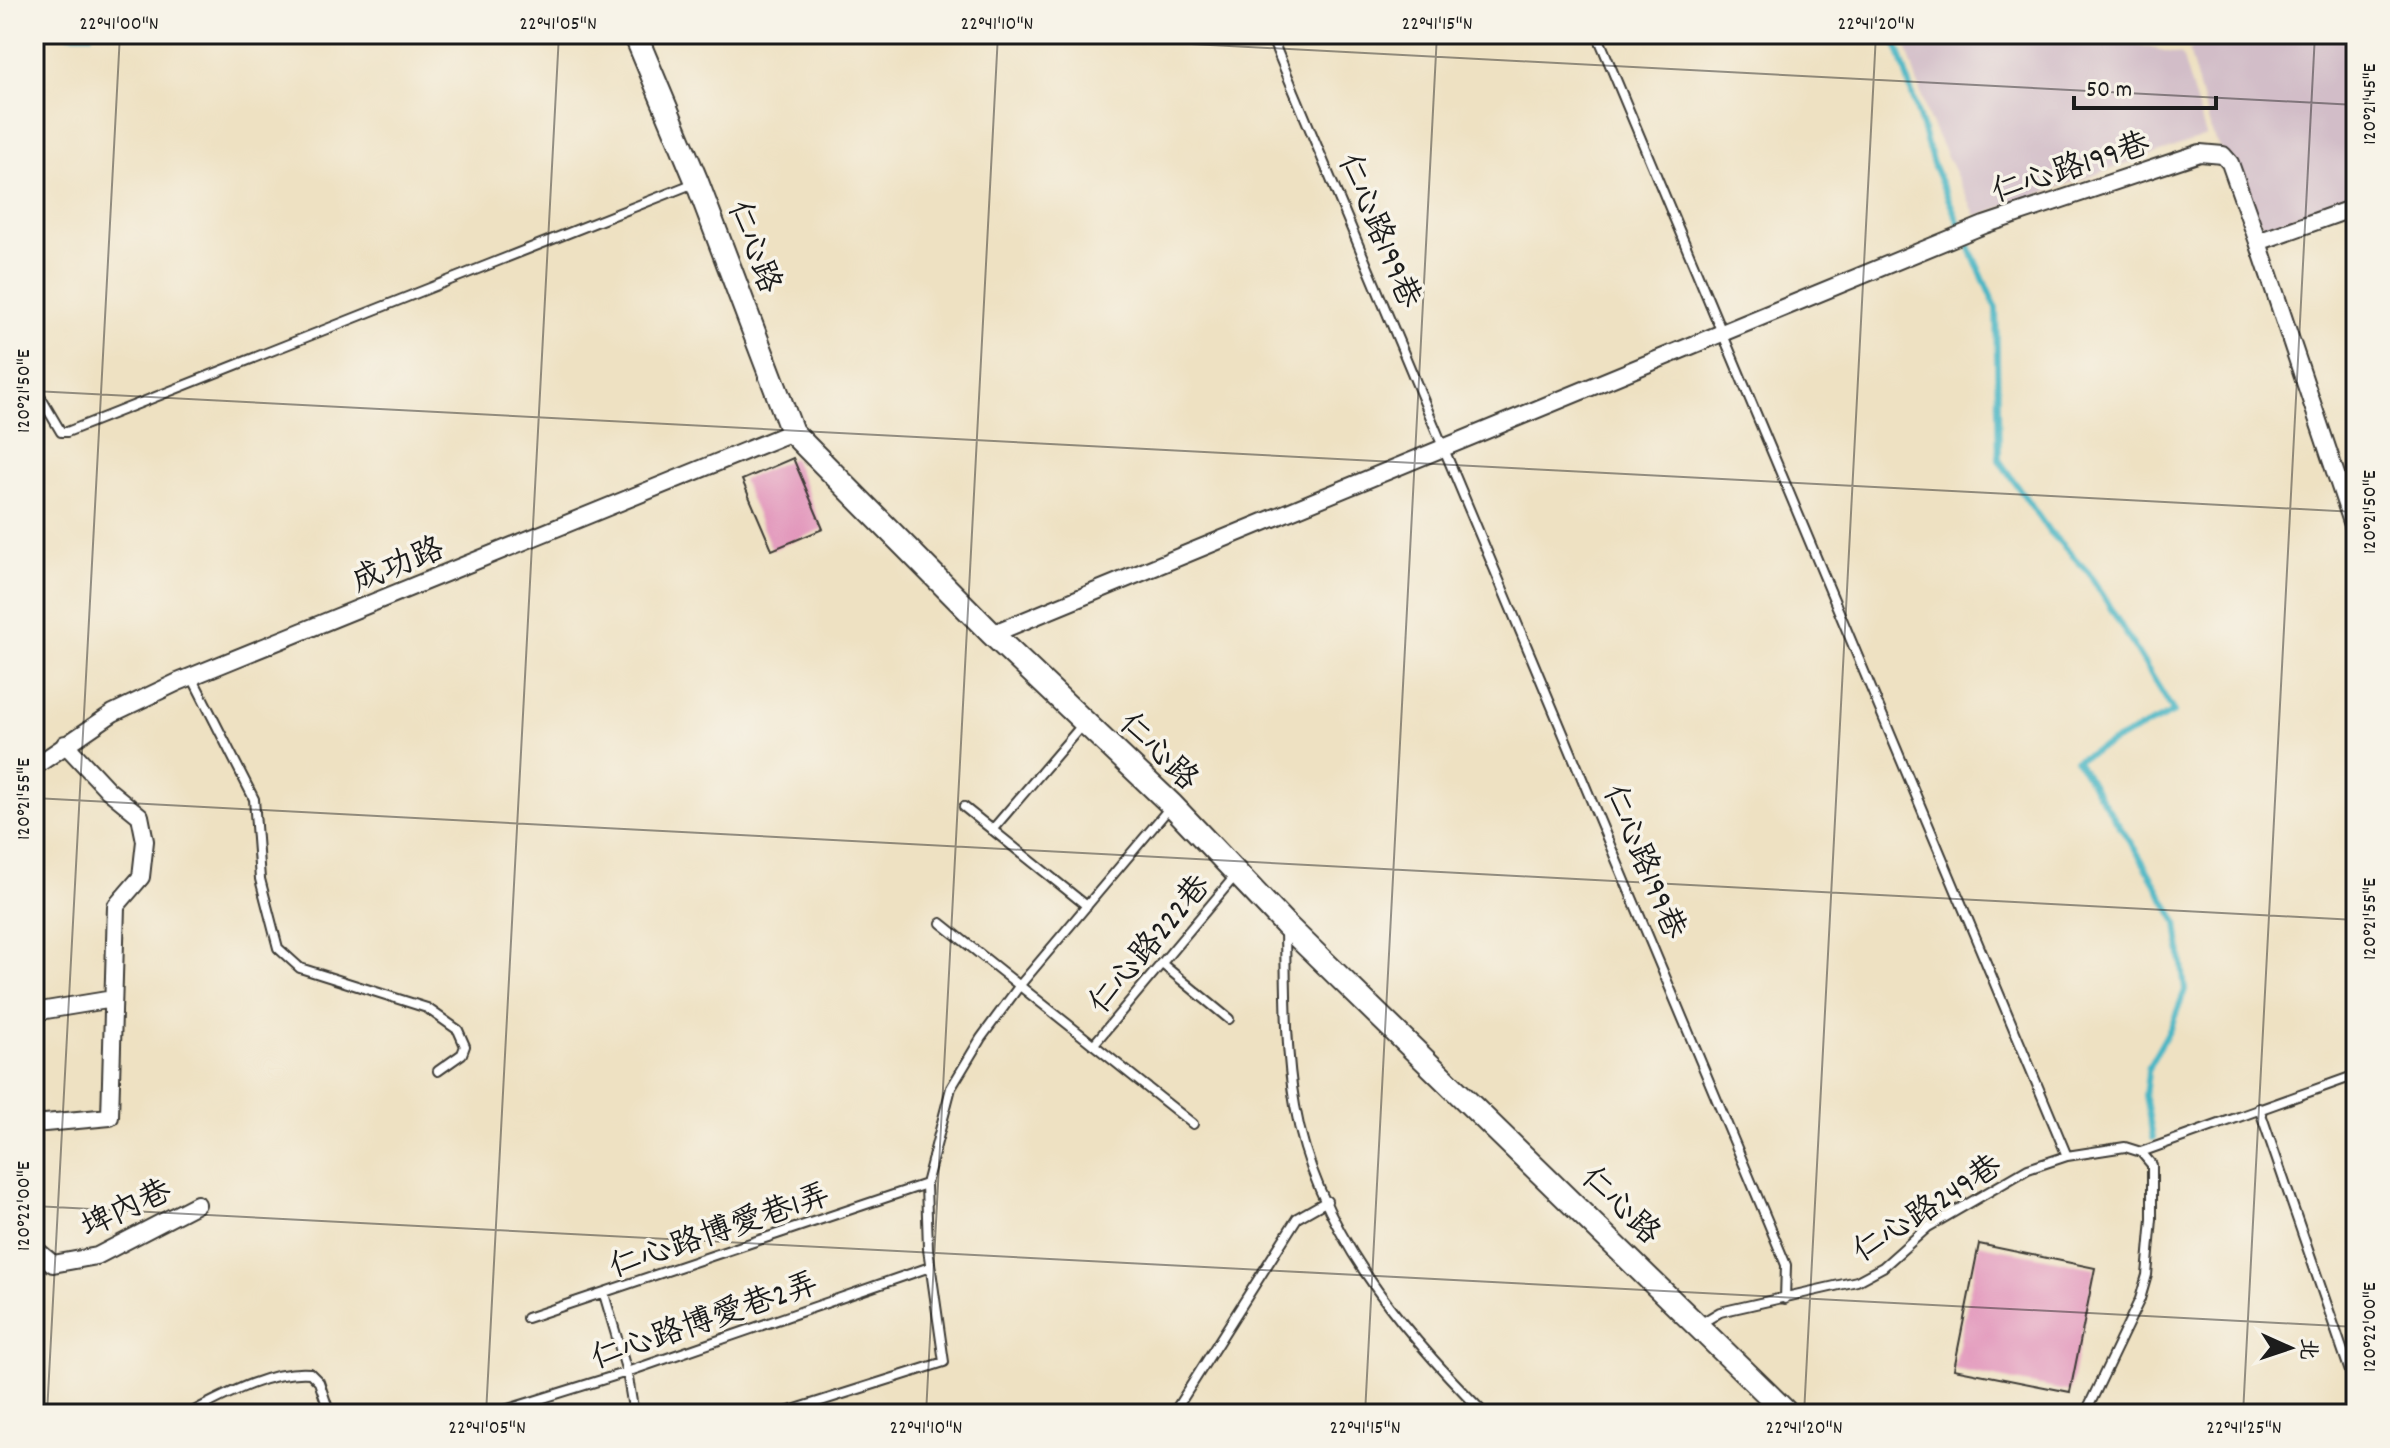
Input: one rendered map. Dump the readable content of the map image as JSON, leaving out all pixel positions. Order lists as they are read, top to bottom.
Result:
{
  "streets": {
    "street": [
      "仁心路199巷",
      "仁心路",
      "成功路",
      "埤內巷"
    ],
    "lane": [
      "仁心路222巷",
      "仁心路249巷",
      "仁心路博愛巷1弄",
      "仁心路博愛巷2弄"
    ]
  },
  "crossings": [
    ["仁心路199巷", "仁心路249巷"],
    ["仁心路", "成功路"],
    ["仁心路", "仁心路222巷"],
    ["仁心路", "仁心路249巷"]
  ],
  "scale_bar": "50 m",
  "north": "right",
  "coordinates": [
    "22°41'00\"N",
    "22°41'05\"N",
    "22°41'10\"N",
    "22°41'15\"N",
    "22°41'20\"N",
    "120°21'45\"E",
    "120°21'50\"E",
    "120°21'55\"E",
    "120°22'00\"E",
    "22°41'25\"N"
  ]
}
